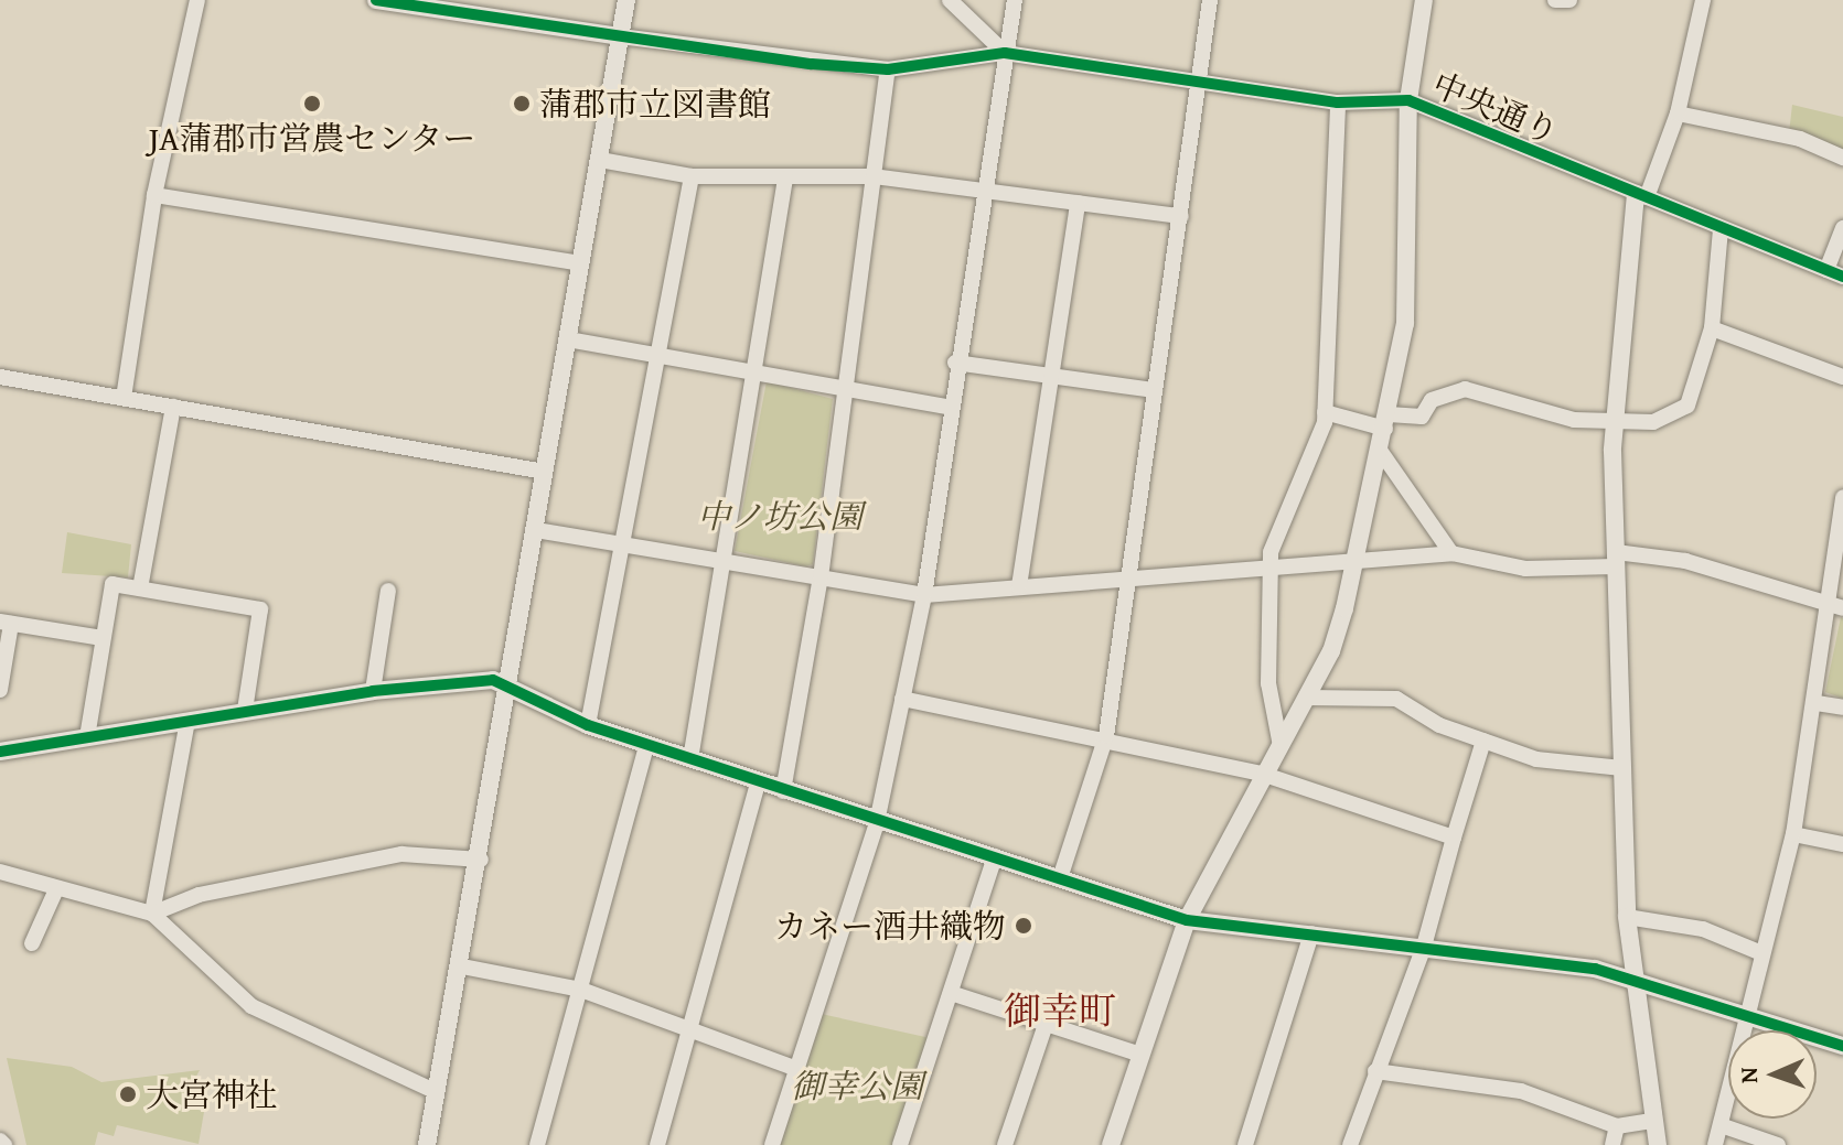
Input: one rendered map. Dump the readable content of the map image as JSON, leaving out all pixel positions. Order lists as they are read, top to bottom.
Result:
{
  "streets": {
    "street": ["中央通り"]
  },
  "districts": ["御幸町"],
  "parks": ["中ノ坊公園", "御幸公園"],
  "places": [
    "JA蒲郡市営農センター",
    "蒲郡市立図書館",
    "カネー酒井織物",
    "大宮神社"
  ],
  "north": "left"
}
